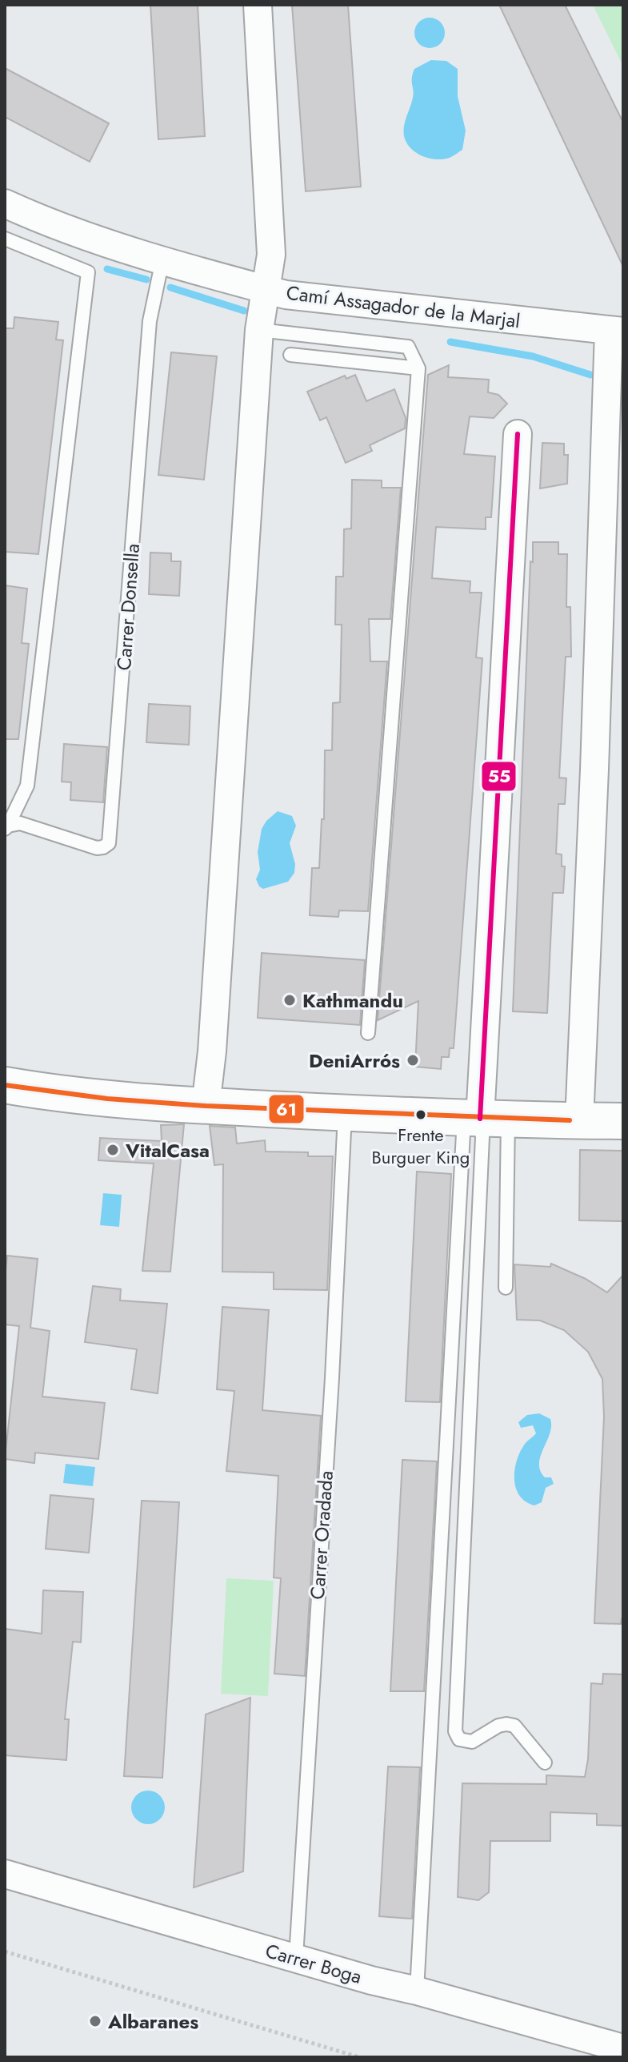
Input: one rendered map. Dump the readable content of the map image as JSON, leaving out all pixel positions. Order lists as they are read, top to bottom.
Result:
{
  "streets": {
    "street": ["Camí Assagador de la Marjal", "Carrer Boga"],
    "lane": ["Carrer Donsella", "Carrer Oradada"]
  },
  "crossings": [
    ["Camí Assagador de la Marjal", "Carrer Donsella"],
    ["Carrer Oradada", "Carrer Boga"]
  ],
  "places": [
    "Kathmandu",
    "DeniArrós",
    "Frente Burguer King",
    "VitalCasa",
    "Albaranes"
  ],
  "lines": ["transit line 55", "transit line 61"]
}
